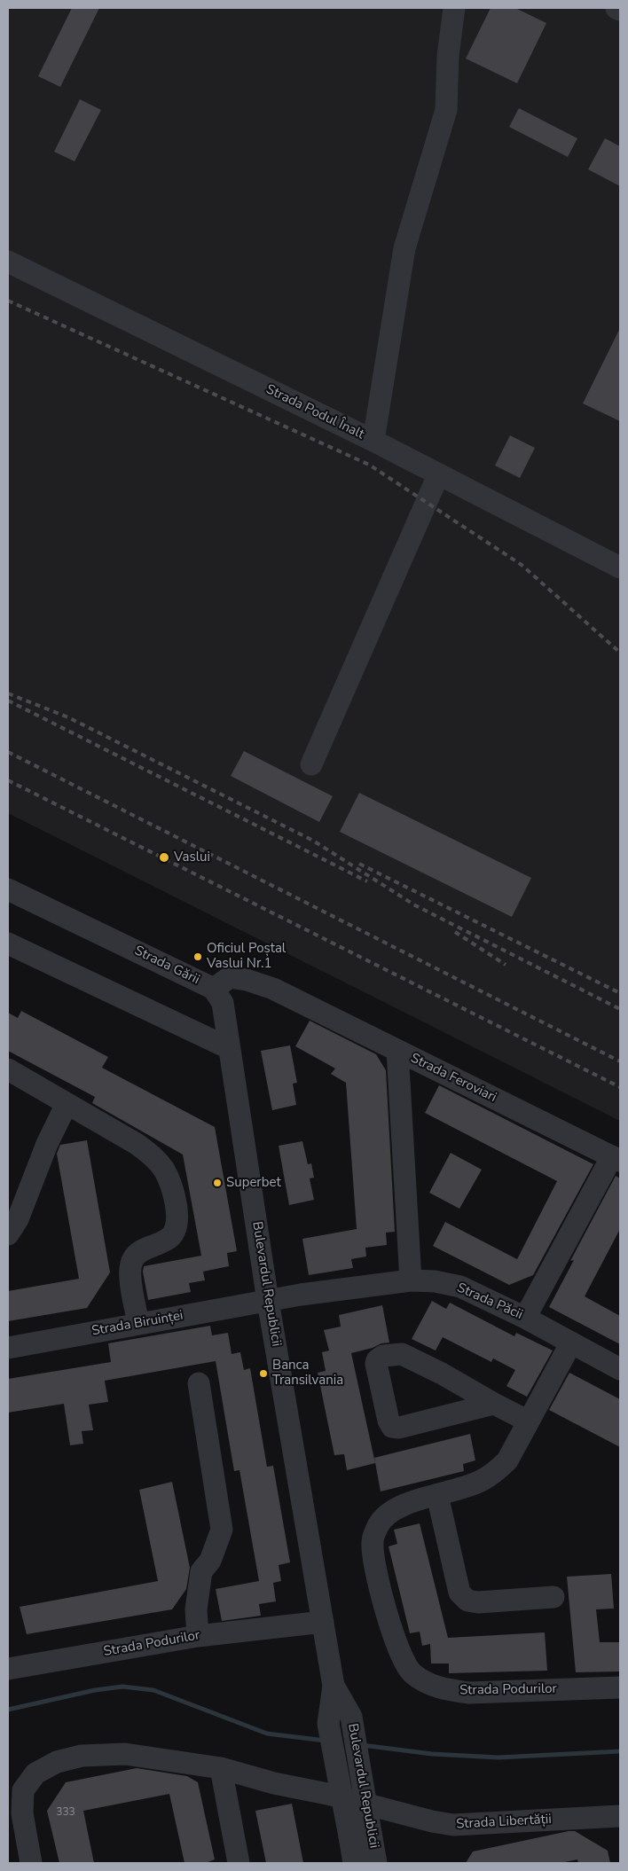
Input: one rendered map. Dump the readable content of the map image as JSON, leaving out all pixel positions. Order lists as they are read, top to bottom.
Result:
{
  "streets": {
    "street": [
      "Strada Podul Înalt",
      "Strada Gării",
      "Strada Feroviari",
      "Bulevardul Republicii",
      "Strada Păcii",
      "Strada Biruinței",
      "Strada Podurilor",
      "Strada Libertății"
    ]
  },
  "crossings": [
    ["Strada Gării", "Strada Feroviari"],
    ["Strada Gării", "Bulevardul Republicii"],
    ["Strada Feroviari", "Strada Păcii"],
    ["Bulevardul Republicii", "Strada Păcii"],
    ["Bulevardul Republicii", "Strada Biruinței"],
    ["Bulevardul Republicii", "Strada Podurilor"],
    ["Strada Păcii", "Strada Biruinței"],
    ["Strada Păcii", "Strada Podurilor"]
  ],
  "places": [
    "Vaslui",
    "Oficiul Poștal Vaslui Nr.1",
    "Superbet",
    "Banca Transilvania"
  ],
  "house_numbers": ["333"]
}
